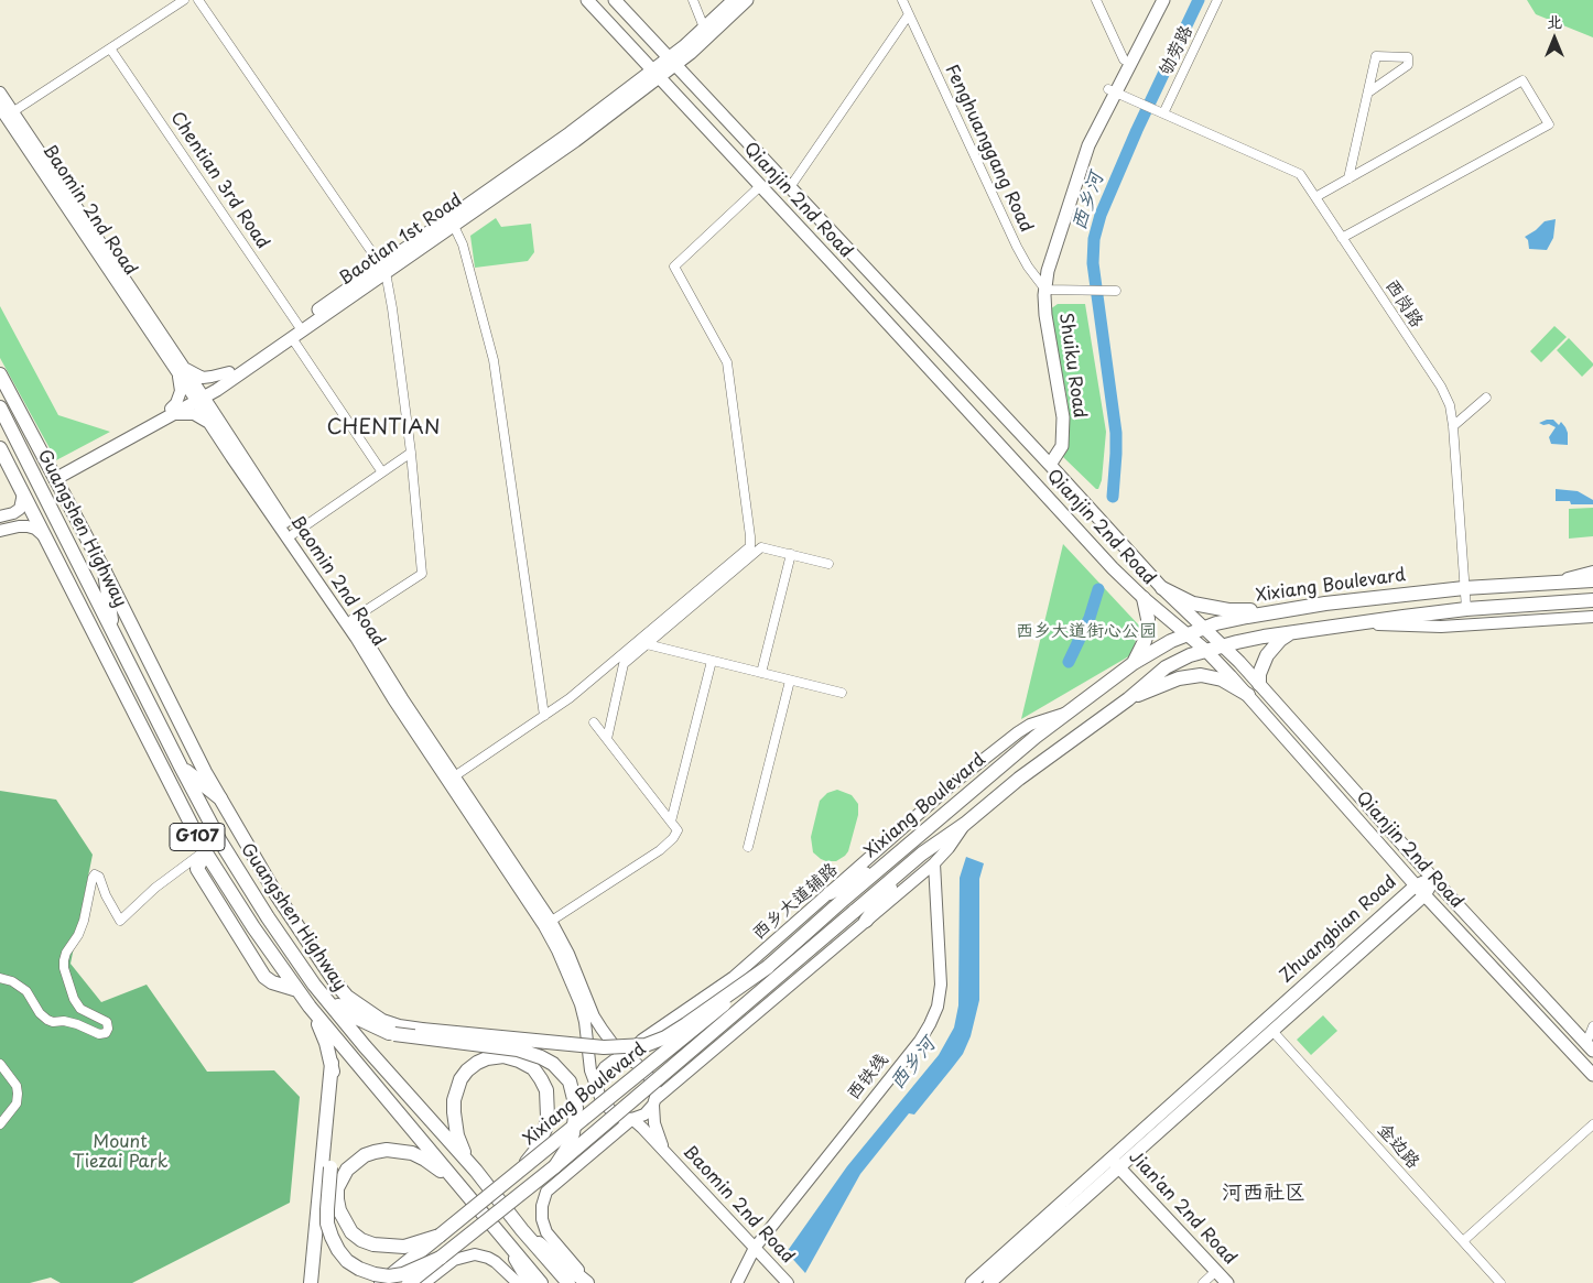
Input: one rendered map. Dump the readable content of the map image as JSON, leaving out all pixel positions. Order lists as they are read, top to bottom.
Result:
{
  "streets": {
    "main road": [
      "Qianjin 2nd Road",
      "Baotian 1st Road",
      "Shuiku Road",
      "Guangshen Highway",
      "Xixiang Boulevard",
      "G107",
      "Zhuangbian Road",
      "Jian'an 2nd Road"
    ],
    "street": [
      "劬劳路",
      "Fenghuanggang Road",
      "Chentian 3rd Road",
      "Baomin 2nd Road",
      "西岗路",
      "西乡大道辅路",
      "西铁线",
      "金边路"
    ]
  },
  "crossings": [
    ["劬劳路", "西岗路"],
    ["Fenghuanggang Road", "Shuiku Road"],
    ["Chentian 3rd Road", "Baotian 1st Road"],
    ["Qianjin 2nd Road", "Baotian 1st Road"],
    ["Qianjin 2nd Road", "Shuiku Road"],
    ["Qianjin 2nd Road", "Xixiang Boulevard"],
    ["Qianjin 2nd Road", "Zhuangbian Road"],
    ["Baomin 2nd Road", "Baotian 1st Road"],
    ["Baomin 2nd Road", "西乡大道辅路"],
    ["Baomin 2nd Road", "西铁线"],
    ["西岗路", "Shuiku Road"],
    ["西岗路", "Xixiang Boulevard"],
    ["Xixiang Boulevard", "西乡大道辅路"],
    ["Zhuangbian Road", "金边路"],
    ["Zhuangbian Road", "Jian'an 2nd Road"]
  ],
  "districts": ["CHENTIAN", "河西社区"],
  "water": ["西乡河"],
  "parks": ["西乡大道街心公园", "Mount Tiezai Park"],
  "north": "top"
}
